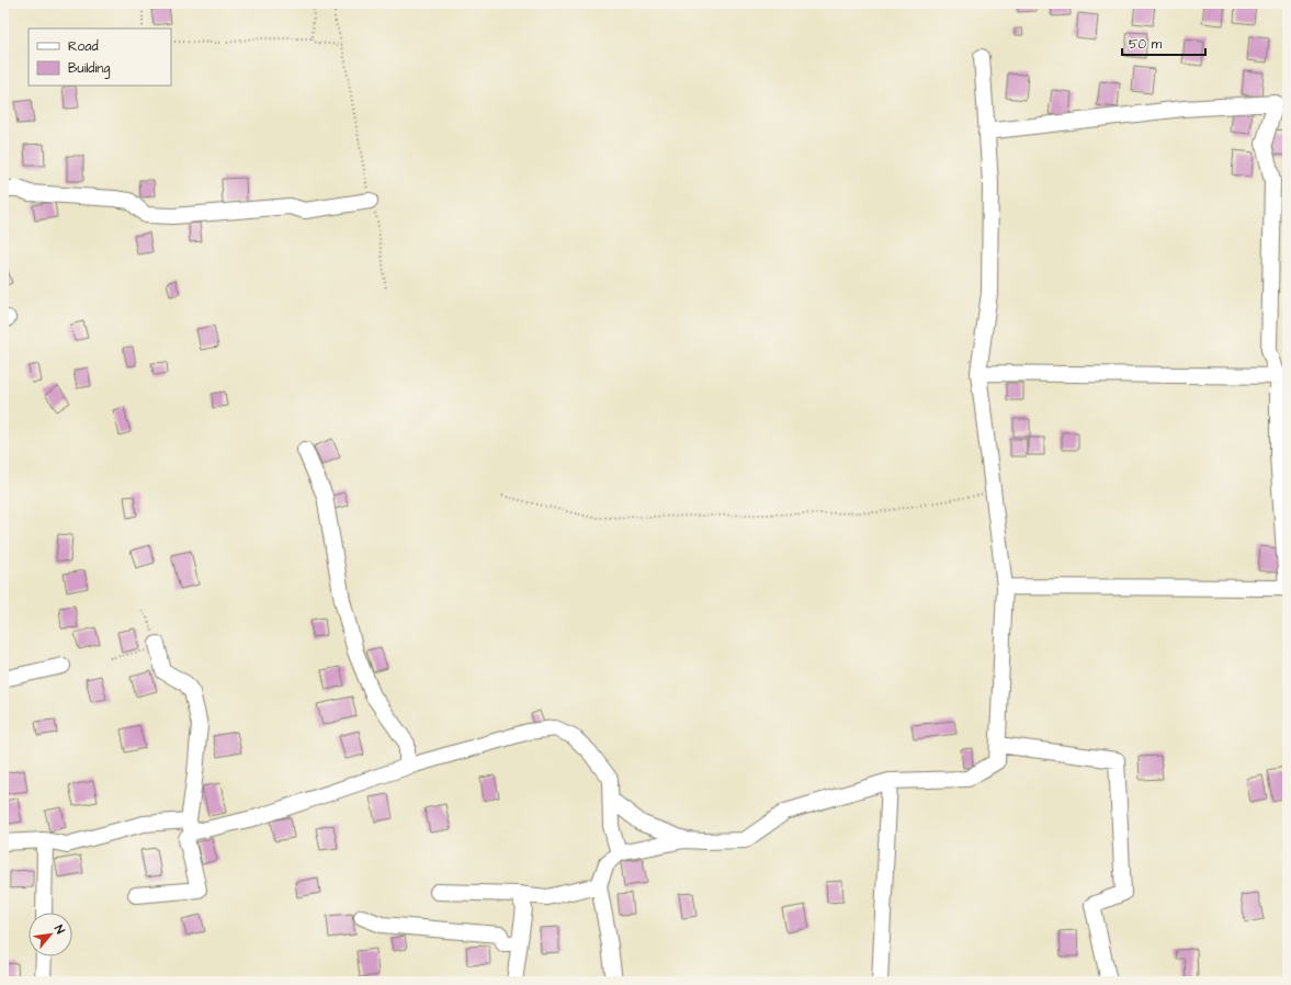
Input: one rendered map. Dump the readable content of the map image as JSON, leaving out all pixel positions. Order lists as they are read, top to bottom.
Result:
{
  "legend": ["Road", "Building"],
  "scale_bar": "50 m",
  "north": "top right"
}
